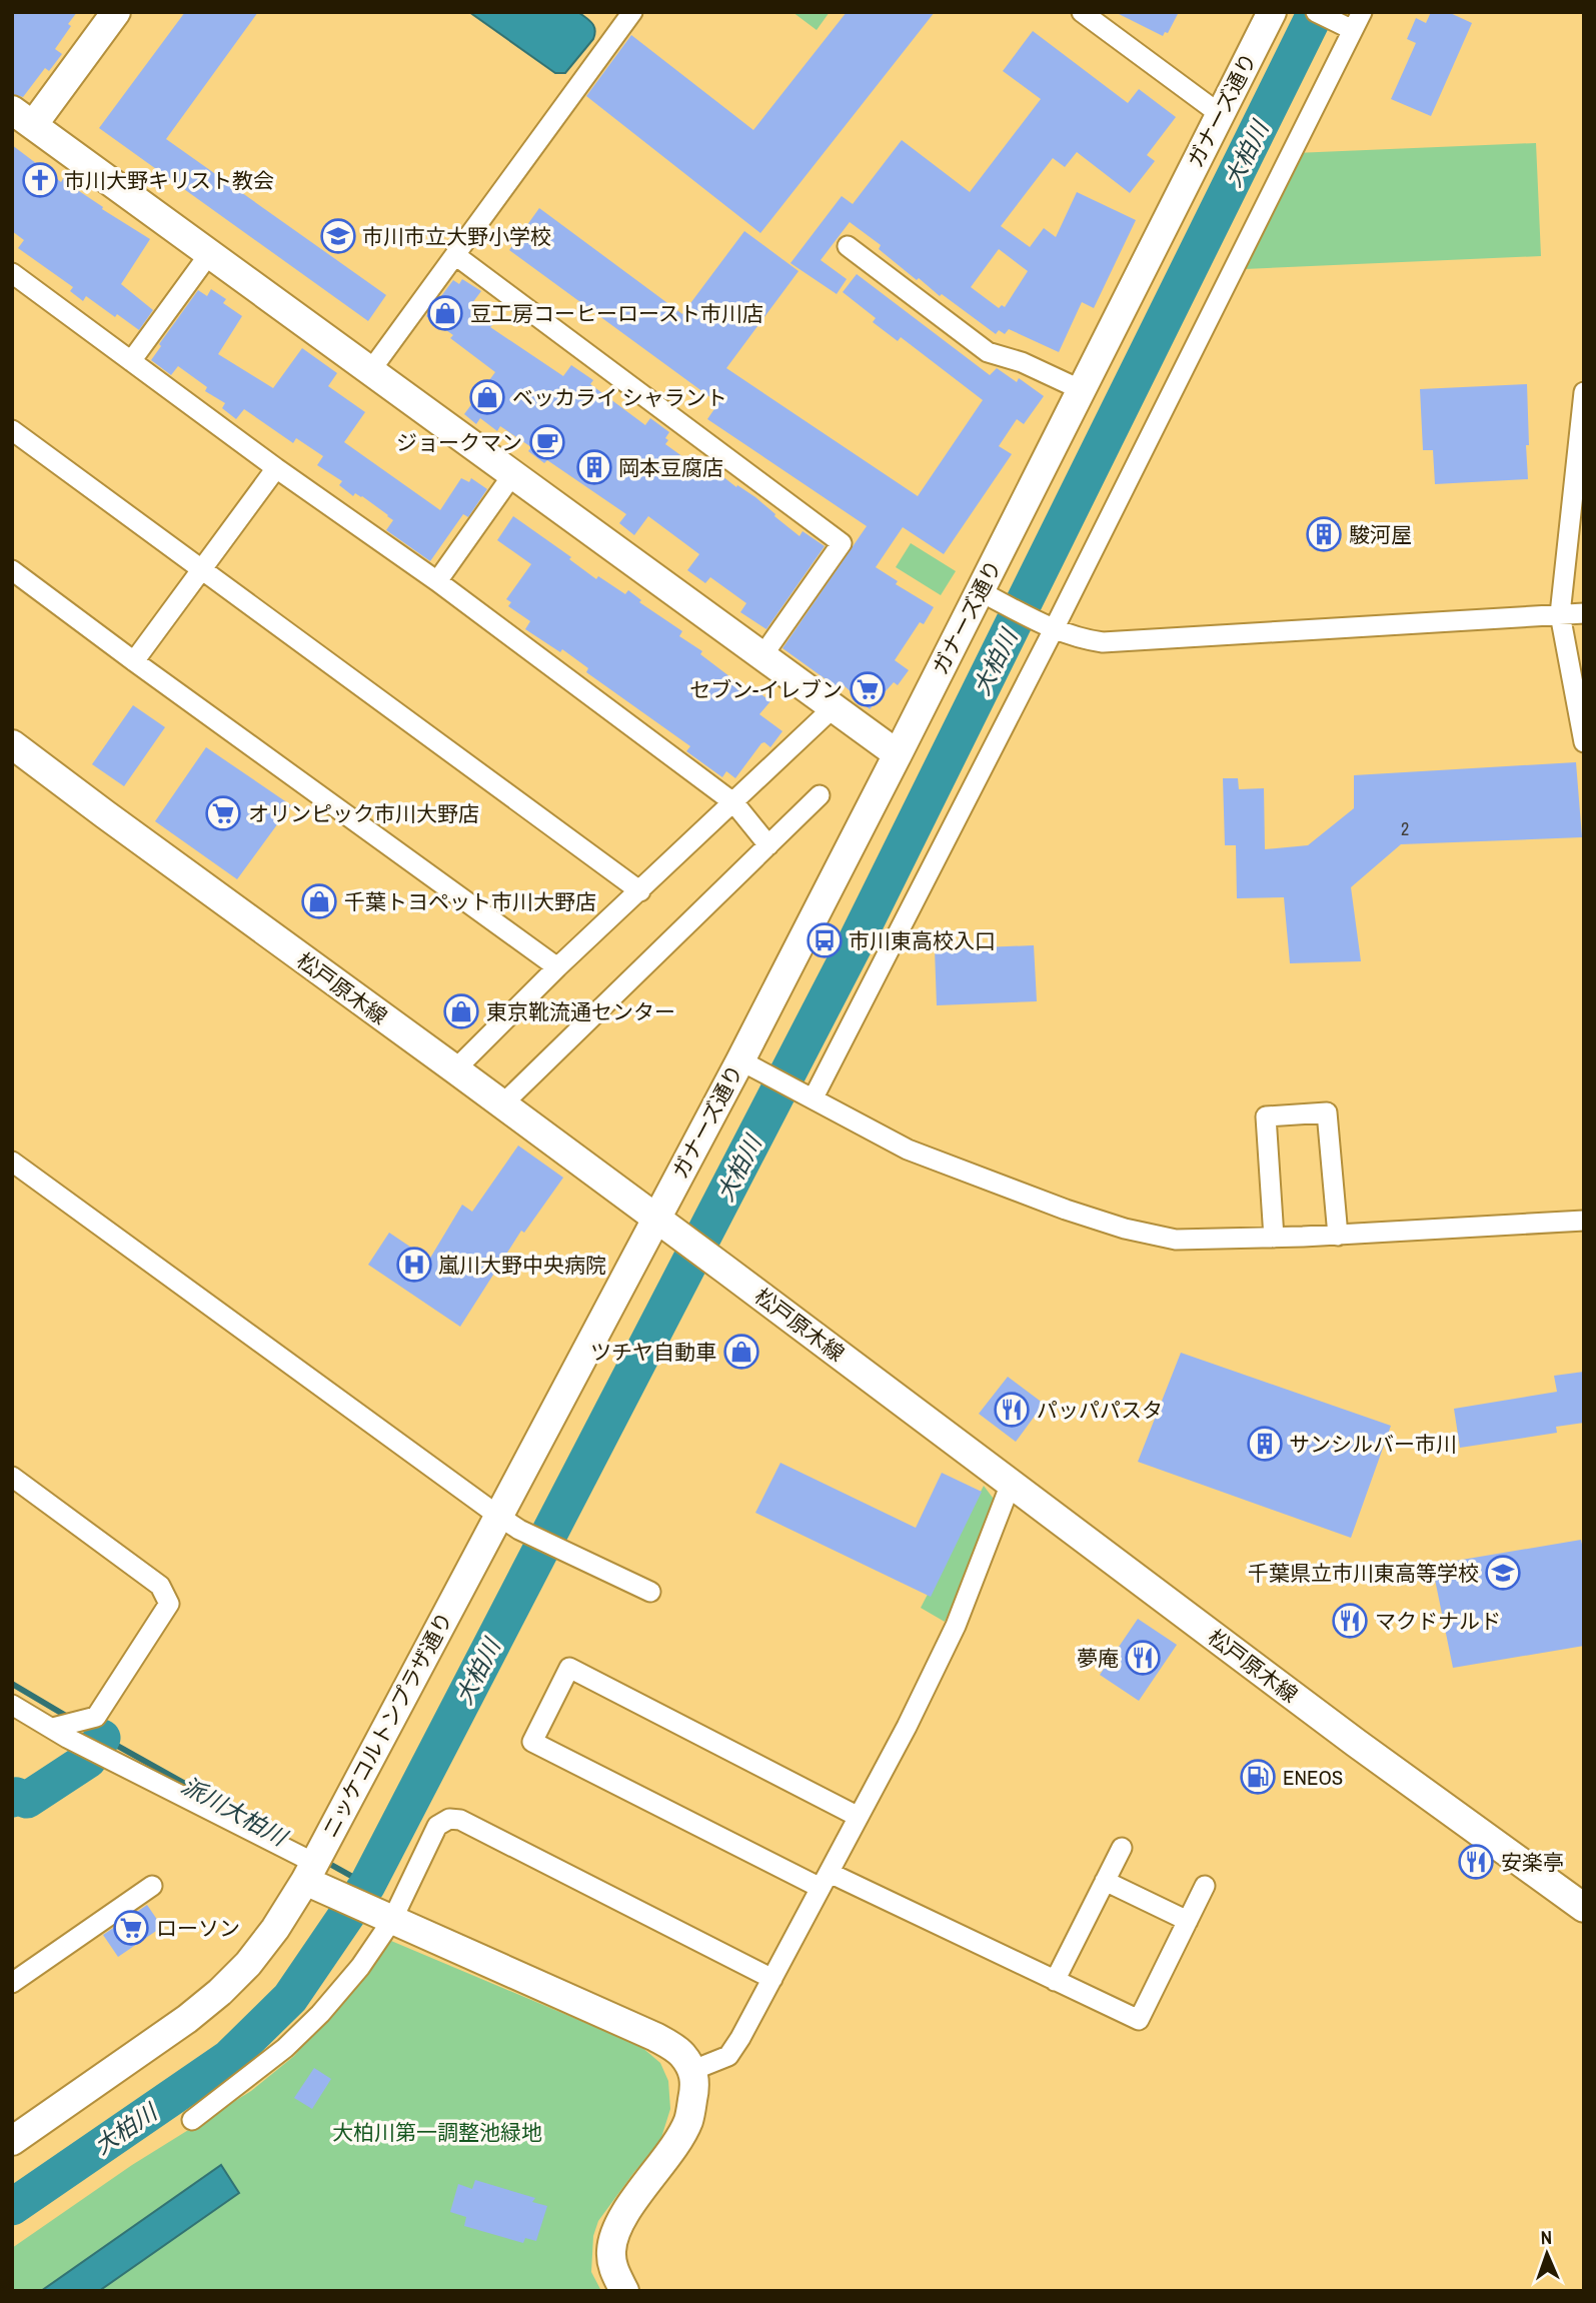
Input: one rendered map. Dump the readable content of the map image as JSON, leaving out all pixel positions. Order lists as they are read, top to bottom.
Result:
{
  "streets": {
    "street": ["ガナーズ通り", "松戸原木線", "ニッケコルトンプラザ通り"]
  },
  "crossings": [
    ["ガナーズ通り", "松戸原木線"],
    ["ガナーズ通り", "ニッケコルトンプラザ通り"],
    ["松戸原木線", "ニッケコルトンプラザ通り"]
  ],
  "water": ["大柏川", "派川大柏川"],
  "parks": ["大柏川第一調整池緑地"],
  "places": {
    "church": ["市川大野キリスト教会"],
    "school or university": ["市川市立大野小学校", "千葉県立市川東高等学校"],
    "shop": [
      "豆工房コーヒーロースト市川店",
      "ベッカライ シャラント",
      "千葉トヨペット市川大野店",
      "東京靴流通センター",
      "ツチヤ自動車"
    ],
    "cafe": ["ジョークマン"],
    "building": ["岡本豆腐店", "駿河屋", "サンシルバー市川"],
    "supermarket": ["セブン-イレブン", "オリンピック市川大野店", "ローソン"],
    "bus stop": ["市川東高校入口"],
    "hospital": ["嵐川大野中央病院"],
    "restaurant": [
      "パッパパスタ",
      "マクドナルド",
      "夢庵",
      "安楽亭"
    ],
    "fuel station": ["ENEOS"]
  },
  "house_numbers": ["2"],
  "north": "top"
}
